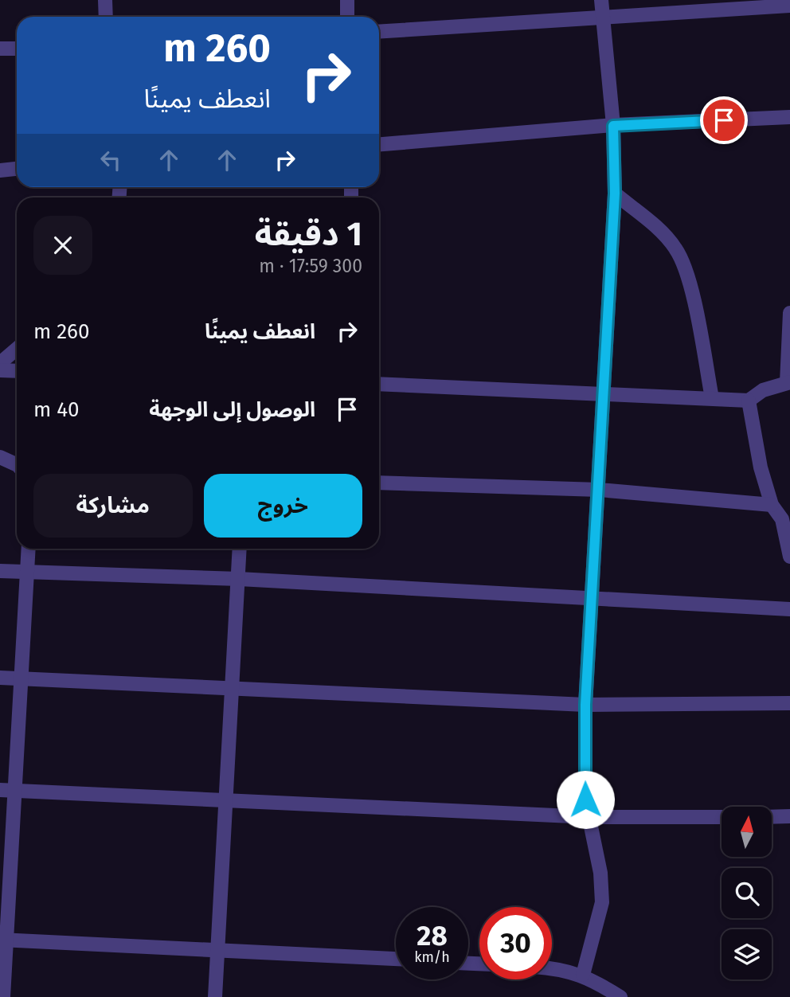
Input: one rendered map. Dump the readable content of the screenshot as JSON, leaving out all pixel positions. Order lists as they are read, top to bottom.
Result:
{
  "north": "top",
  "page": {
    "turn": ["260 m", "انعطف يمينًا"],
    "heading": ["1 دقيقة", "300 m · 17:59"],
    "list": [
      {
        "name": "انعطف يمينًا",
        "value": "260 m"
      },
      {
        "name": "الوصول إلى الوجهة",
        "value": "40 m"
      }
    ],
    "buttons": ["خروج", "مشاركة"],
    "speed": "28 km/h",
    "limit": "30"
  }
}
